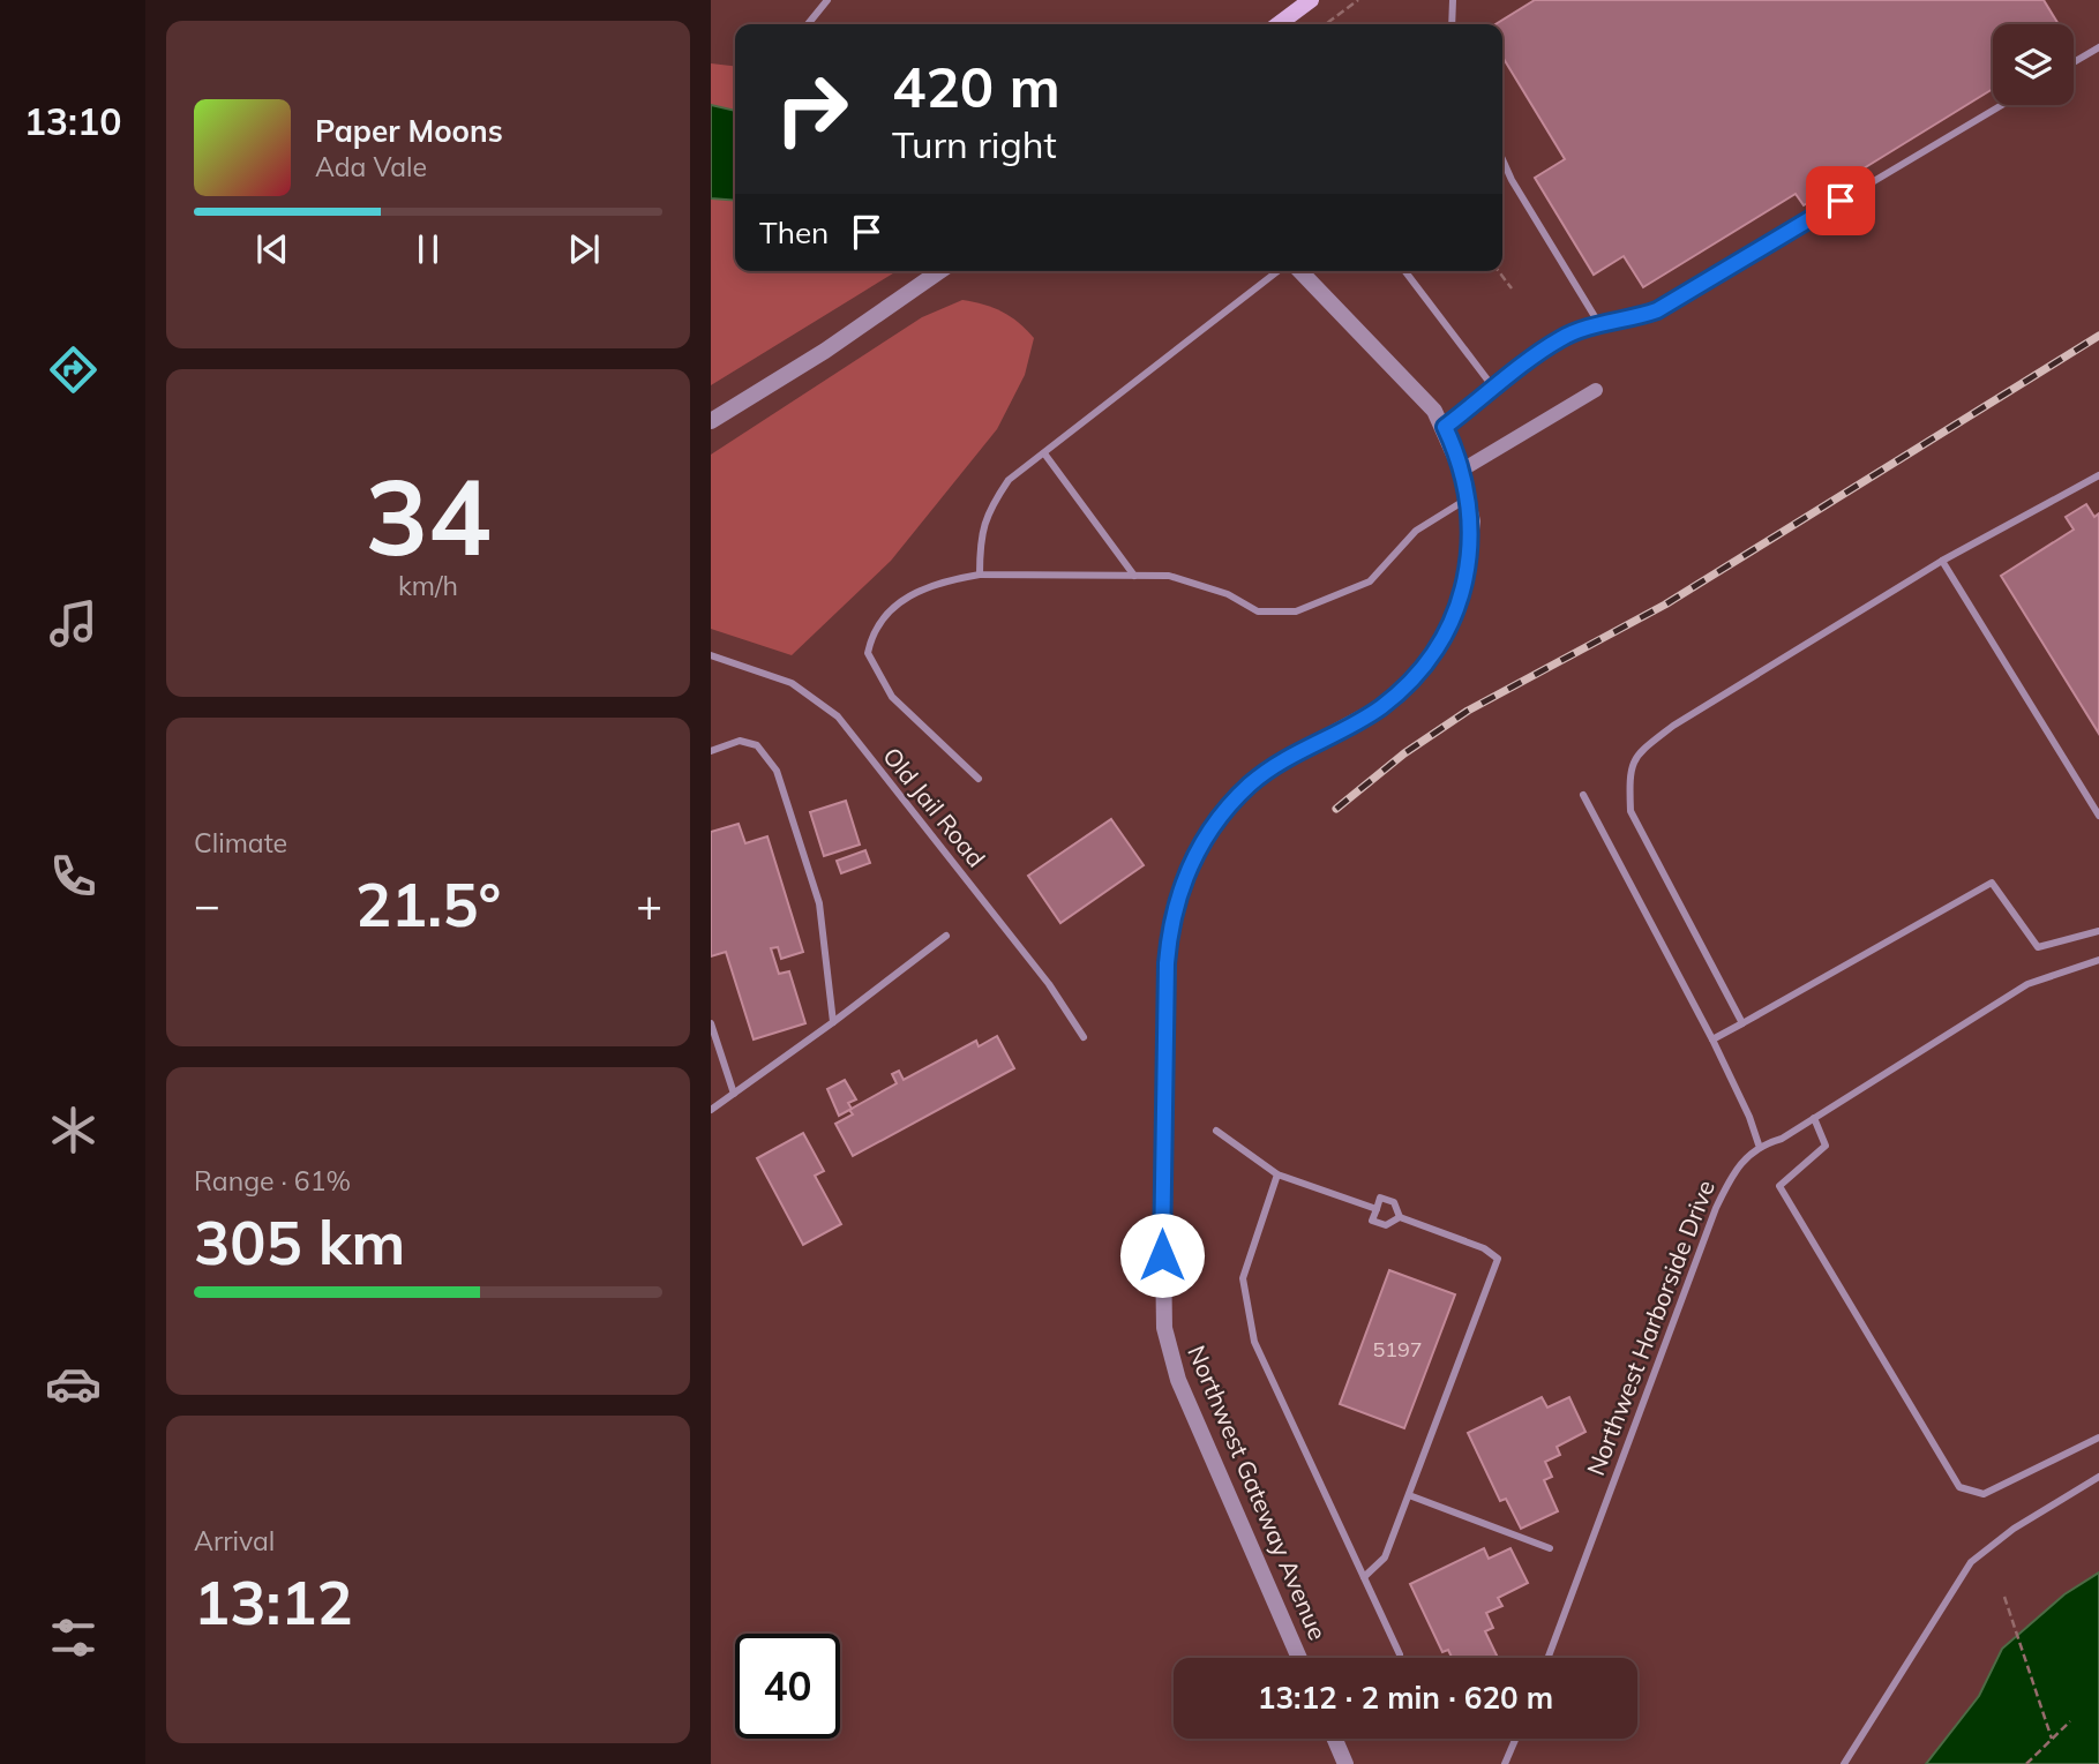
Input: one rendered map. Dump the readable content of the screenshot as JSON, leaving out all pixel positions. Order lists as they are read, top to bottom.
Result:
{
  "streets": {
    "street": ["Northwest Gateway Avenue"],
    "lane": ["Old Jail Road", "Northwest Harborside Drive"]
  },
  "house_numbers": ["5197"],
  "page": {
    "tabs": "13:10",
    "turn": ["420 m", "Turn right"],
    "song": ["Paper Moons", "Ada Vale"],
    "then": "Then",
    "tile": [
      ["34", "km/h"],
      "Climate",
      ["Range · 61%", "305 km"],
      ["Arrival", "13:12"]
    ],
    "heat": ["−", "21.5°", "+"],
    "limit": "40",
    "trip": "13:12 · 2 min · 620 m"
  }
}
